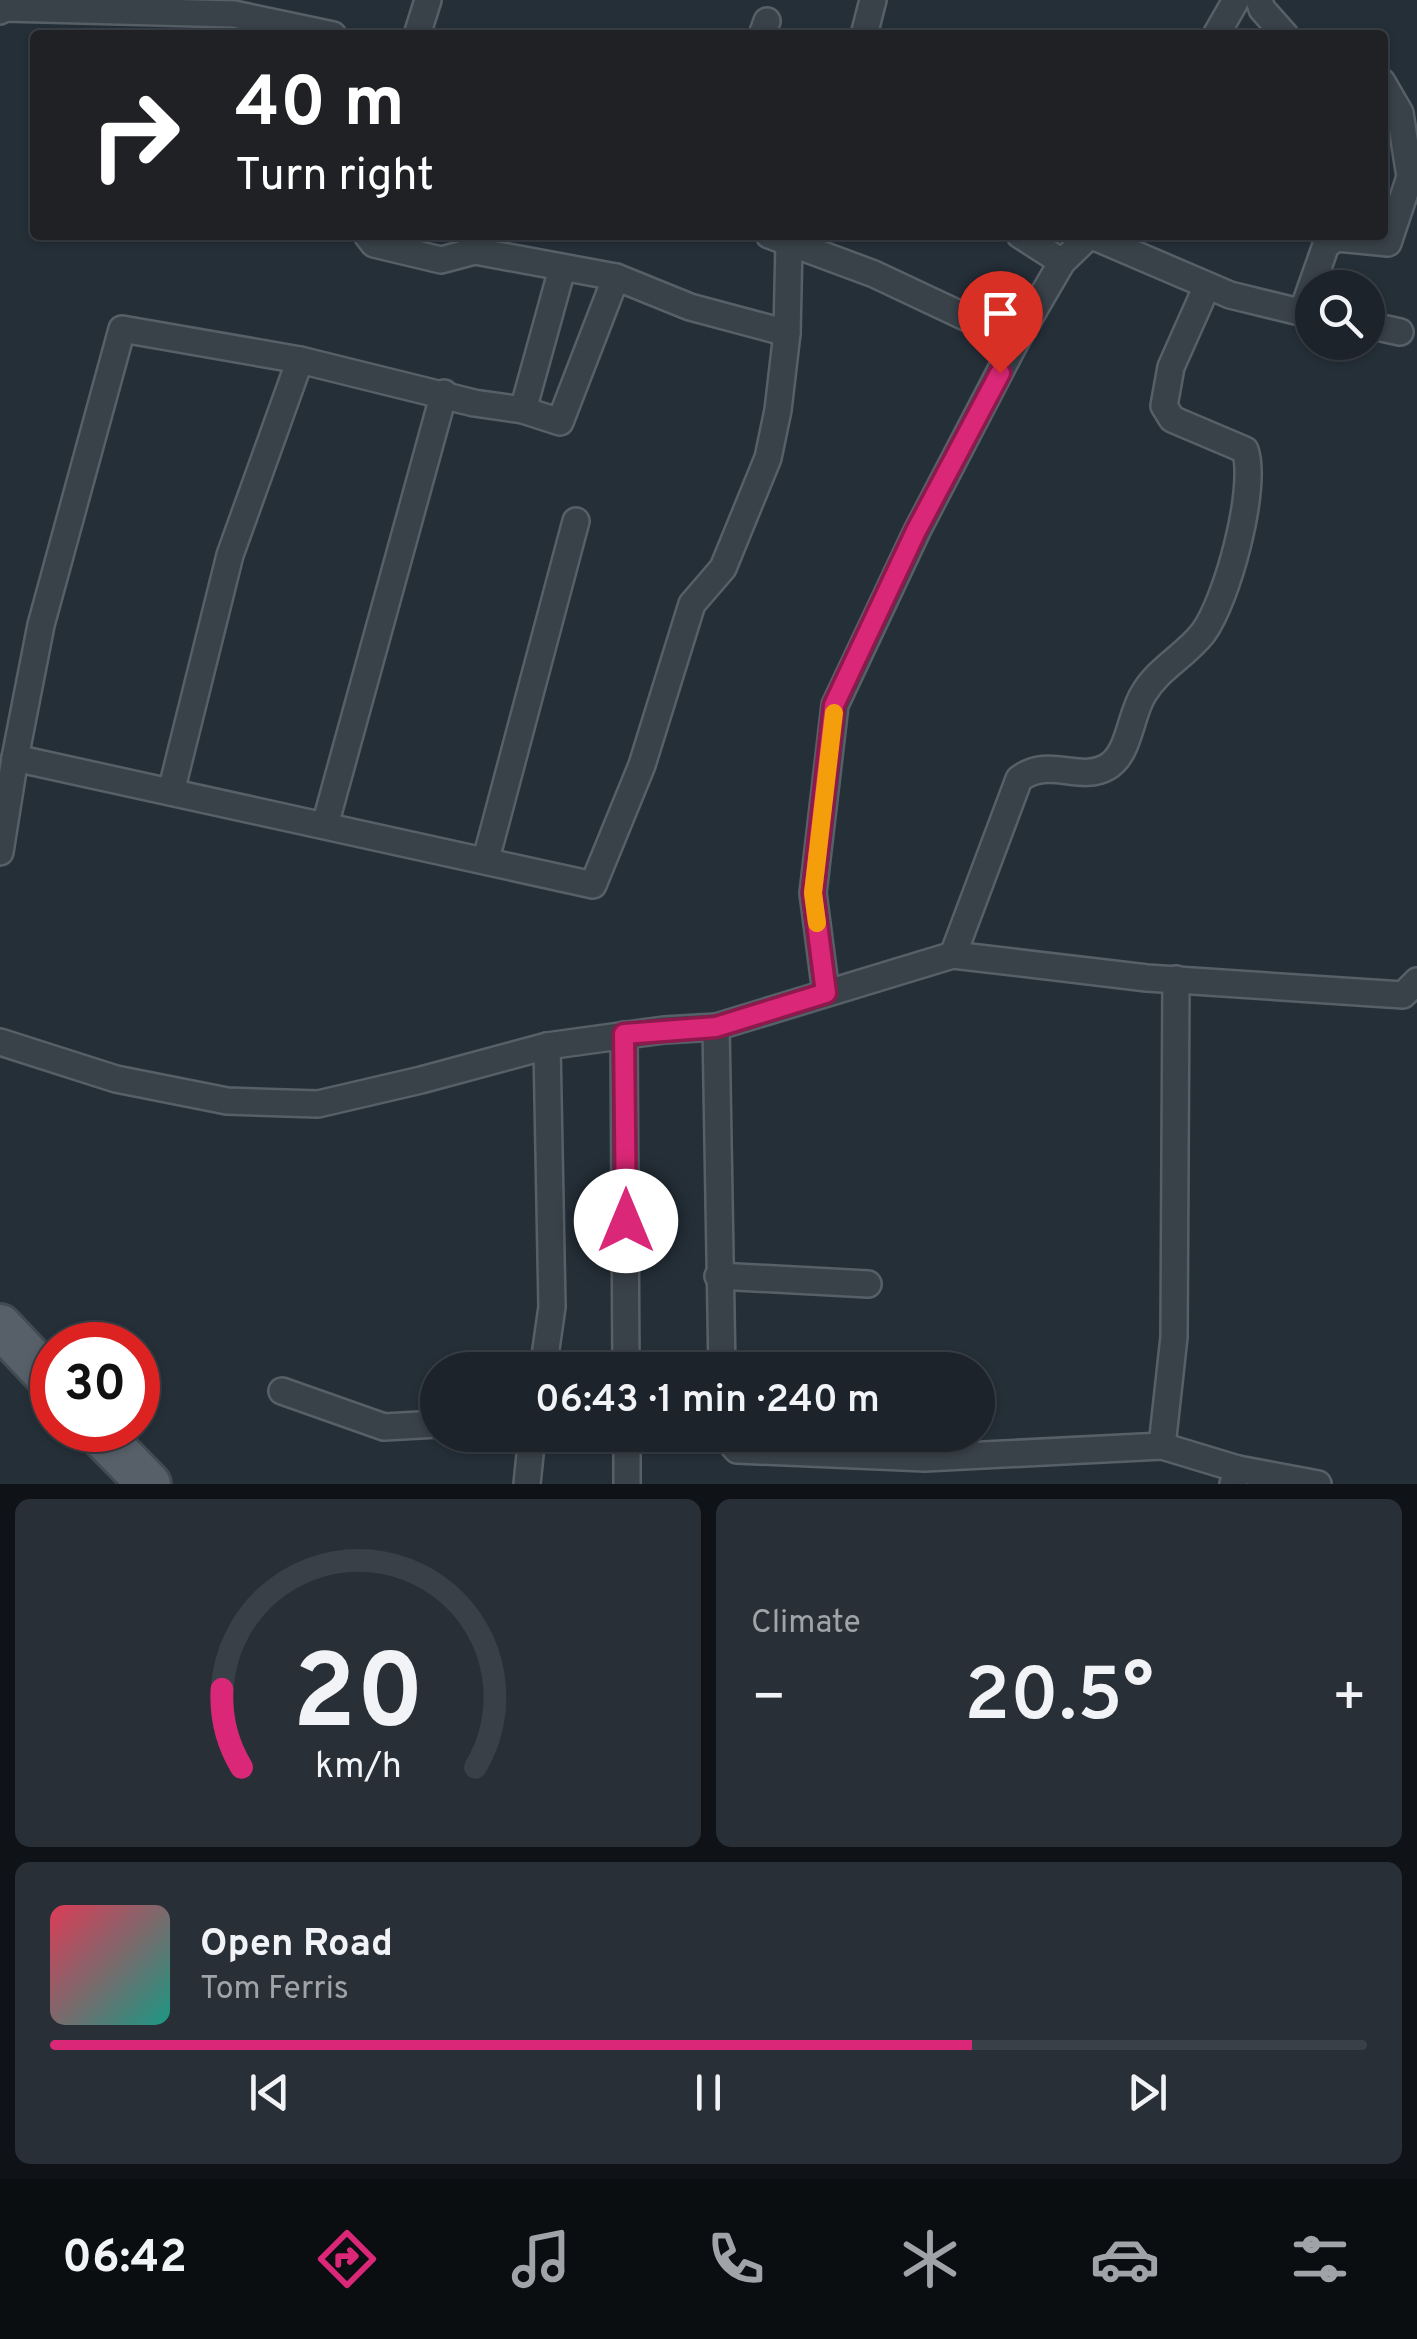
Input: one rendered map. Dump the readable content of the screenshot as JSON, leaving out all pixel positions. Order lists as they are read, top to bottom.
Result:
{
  "page": {
    "turn": ["40 m", "Turn right"],
    "limit": "30",
    "trip": "06:43 · 1 min · 240 m",
    "tile": "Climate",
    "heat": ["−", "20.5°", "+"],
    "song": ["Open Road", "Tom Ferris"],
    "tabs": "06:42",
    "gauge": ["20", "km/h"]
  }
}
